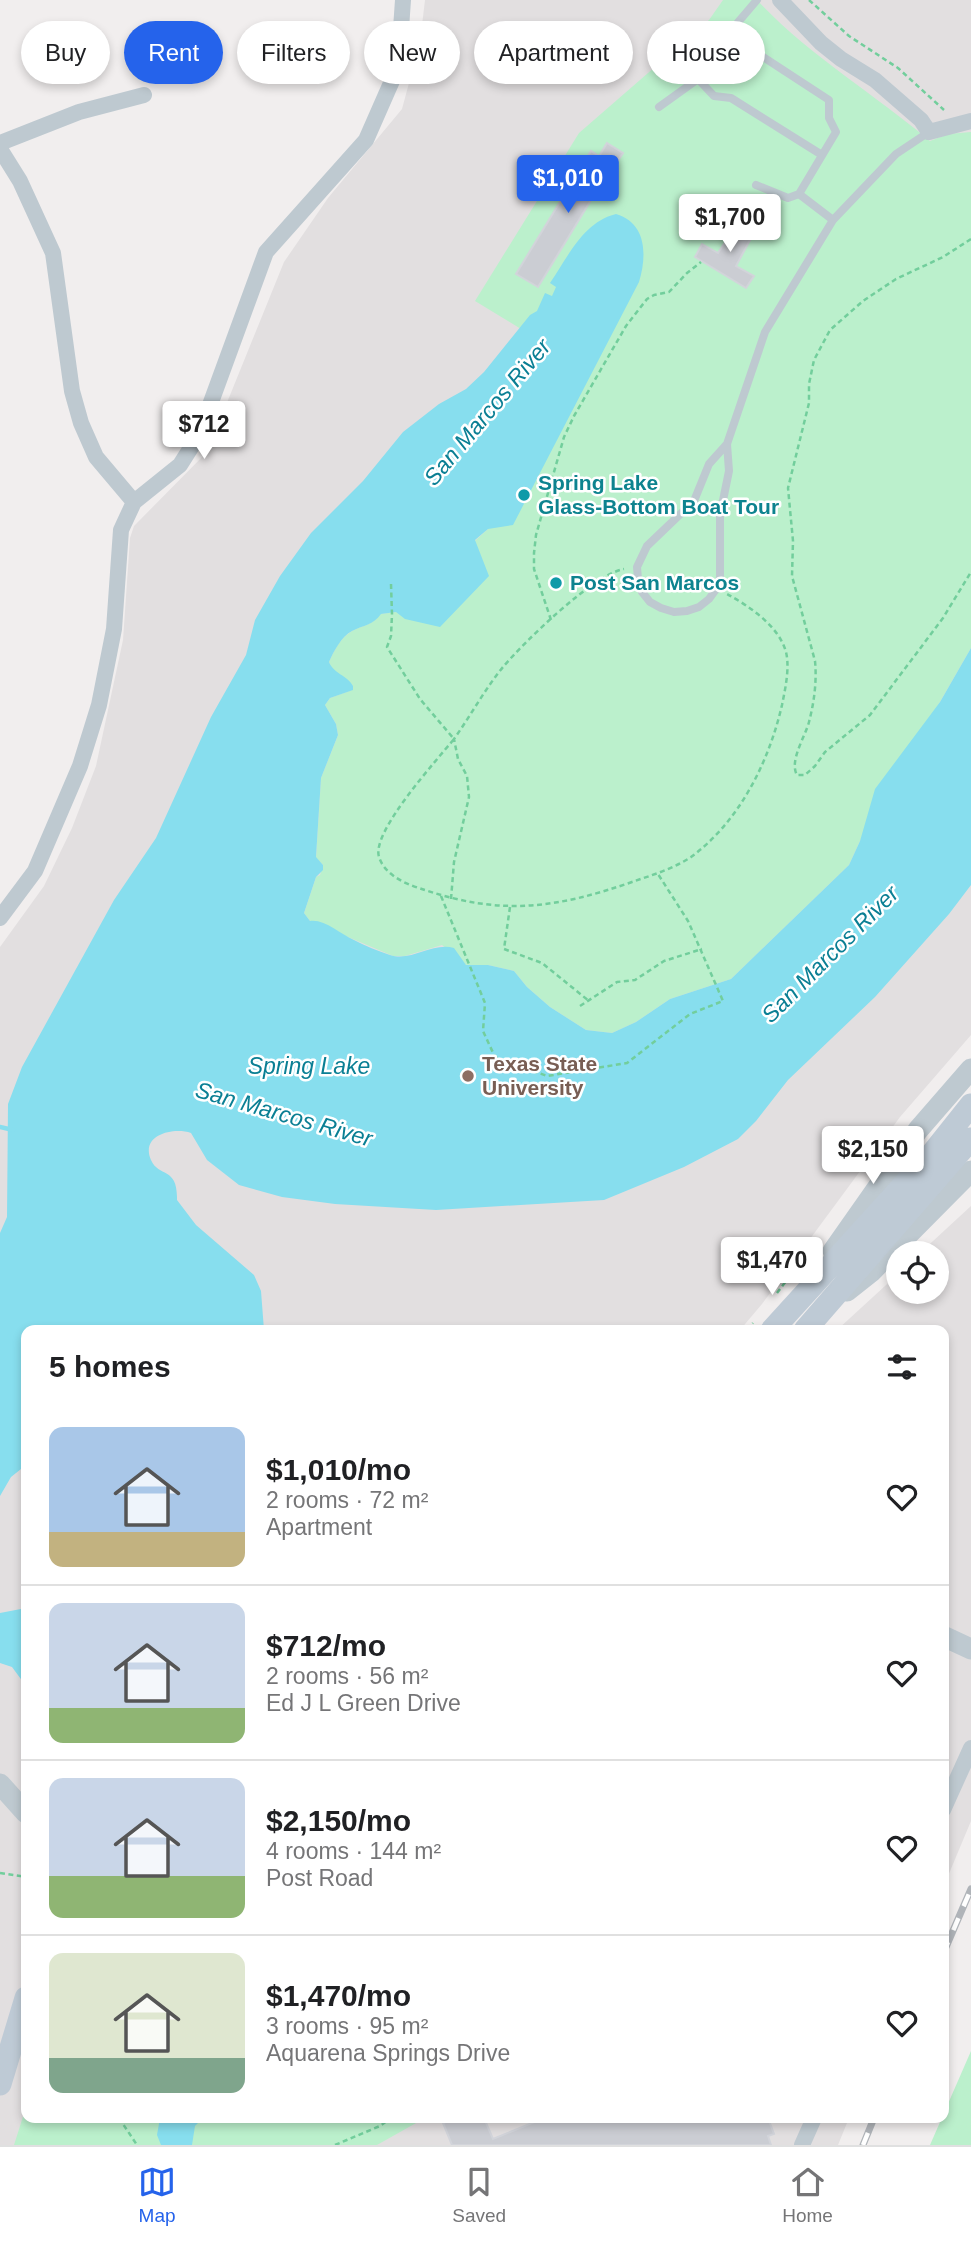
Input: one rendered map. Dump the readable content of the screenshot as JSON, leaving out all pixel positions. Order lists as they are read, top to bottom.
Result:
{
  "water": ["San Marcos River", "Spring Lake"],
  "places": ["Spring Lake Glass-Bottom Boat Tour", "Post San Marcos", "Texas State University"],
  "page": {
    "chip": [
      "Buy",
      "Rent",
      "Filters",
      "New",
      "Apartment",
      "House"
    ],
    "price": [
      "$1,010",
      "$1,700",
      "$712",
      "$2,150",
      "$1,470"
    ],
    "heading": "5 homes",
    "list": [
      {
        "name": "$1,010/mo",
        "note": "2 rooms · 72 m² · Apartment"
      },
      {
        "name": "$712/mo",
        "note": "2 rooms · 56 m² · Ed J L Green Drive"
      },
      {
        "name": "$2,150/mo",
        "note": "4 rooms · 144 m² · Post Road"
      },
      {
        "name": "$1,470/mo",
        "note": "3 rooms · 95 m² · Aquarena Springs Drive"
      }
    ],
    "tabs": ["Map", "Saved", "Home"]
  }
}
